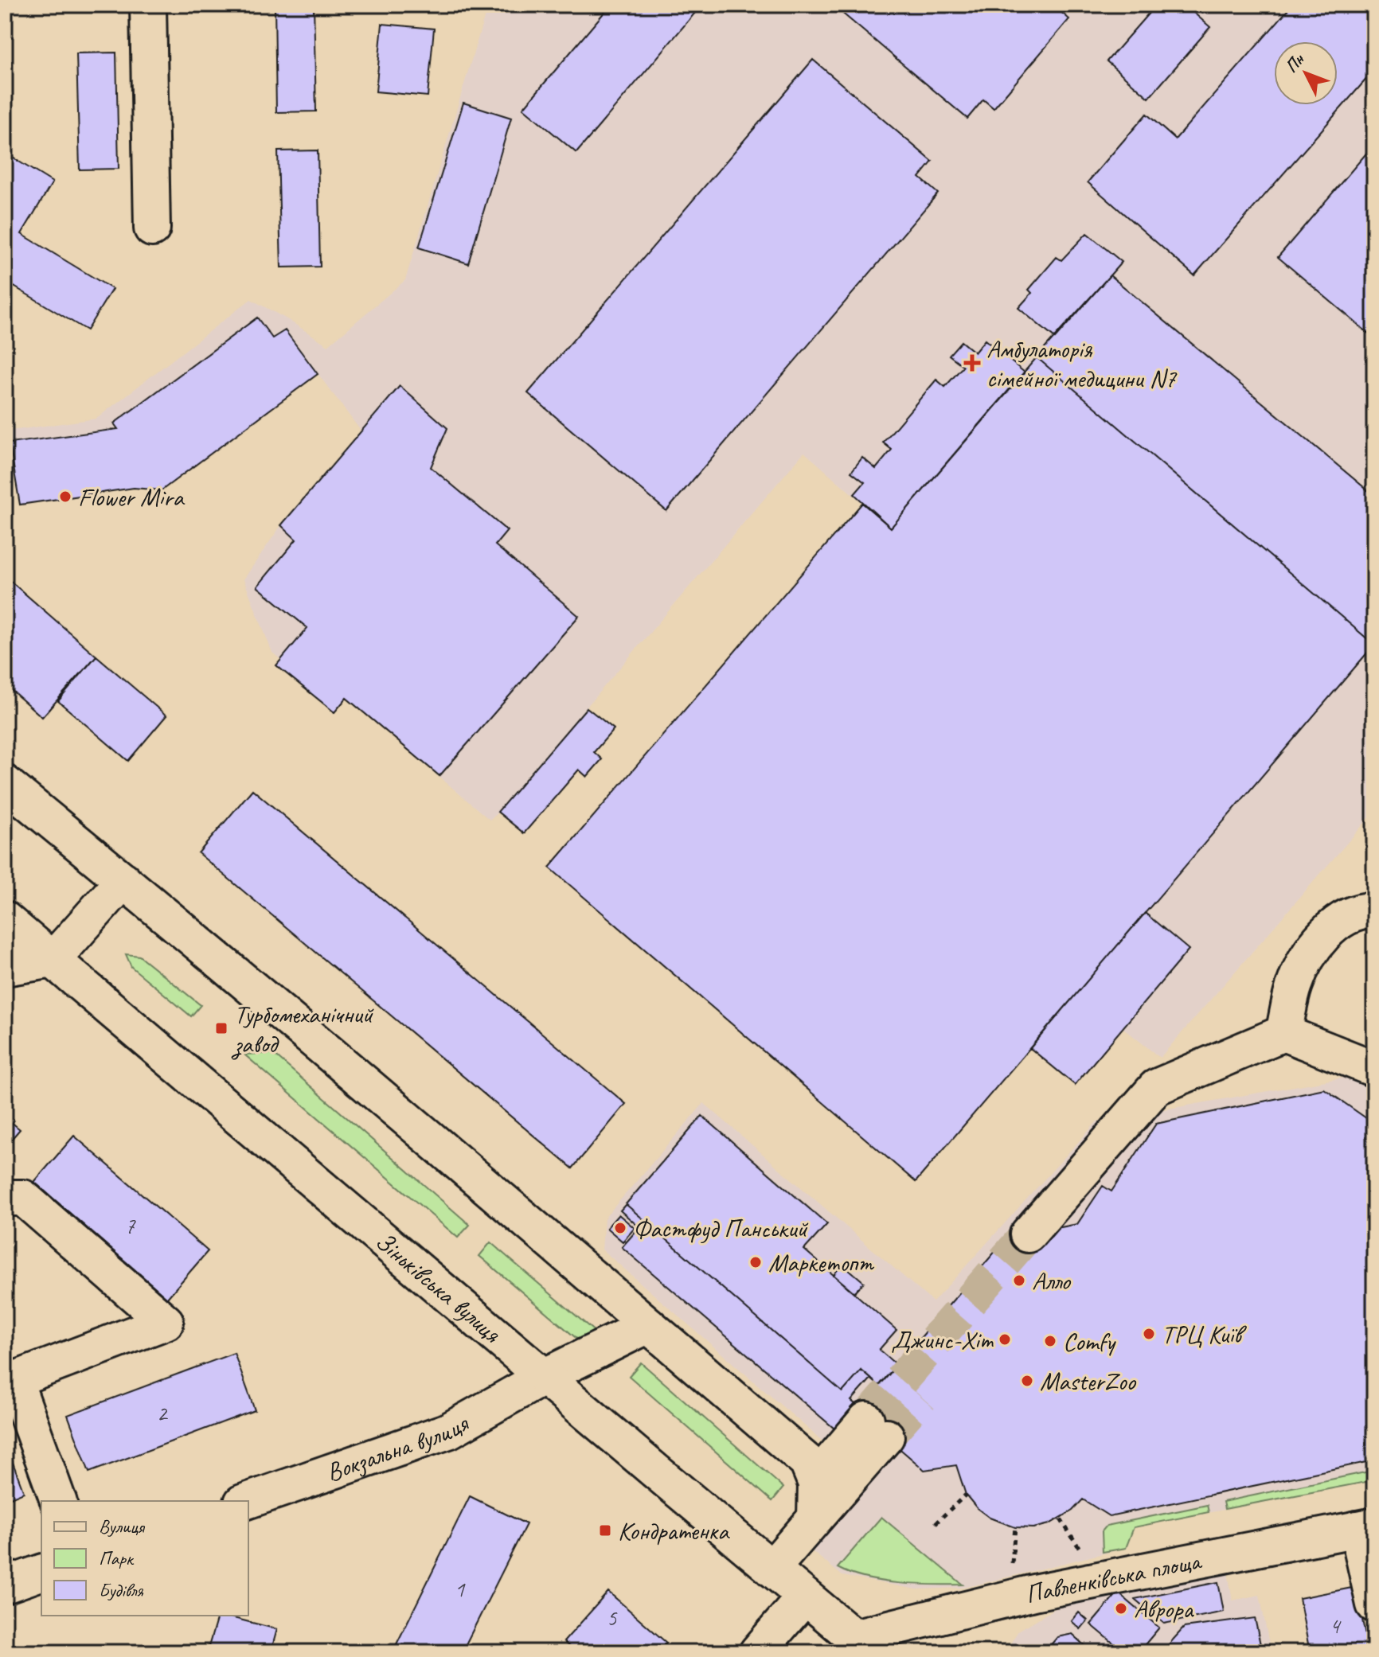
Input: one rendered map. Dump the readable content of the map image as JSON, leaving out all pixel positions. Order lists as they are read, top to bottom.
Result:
{
  "streets": {
    "main road": ["Зіньківська вулиця", "Вокзальна вулиця", "Павленківська площа"]
  },
  "crossings": [
    ["Зіньківська вулиця", "Вокзальна вулиця"],
    ["Зіньківська вулиця", "Павленківська площа"]
  ],
  "places": {
    "health": ["Амбулаторія сімейної медицини N7"],
    "other": [
      "Flower Mira",
      "Фастфуд Панський",
      "Маркетопт",
      "Алло",
      "ТРЦ Київ",
      "Джинс-Хіт",
      "Comfy",
      "MasterZoo",
      "Аврора"
    ],
    "transit": ["Турбомеханічний завод", "Кондратенка"]
  },
  "house_numbers": [
    "7",
    "2",
    "1",
    "5",
    "4"
  ],
  "legend": ["Вулиця", "Парк", "Будівля"],
  "north": "top left"
}
